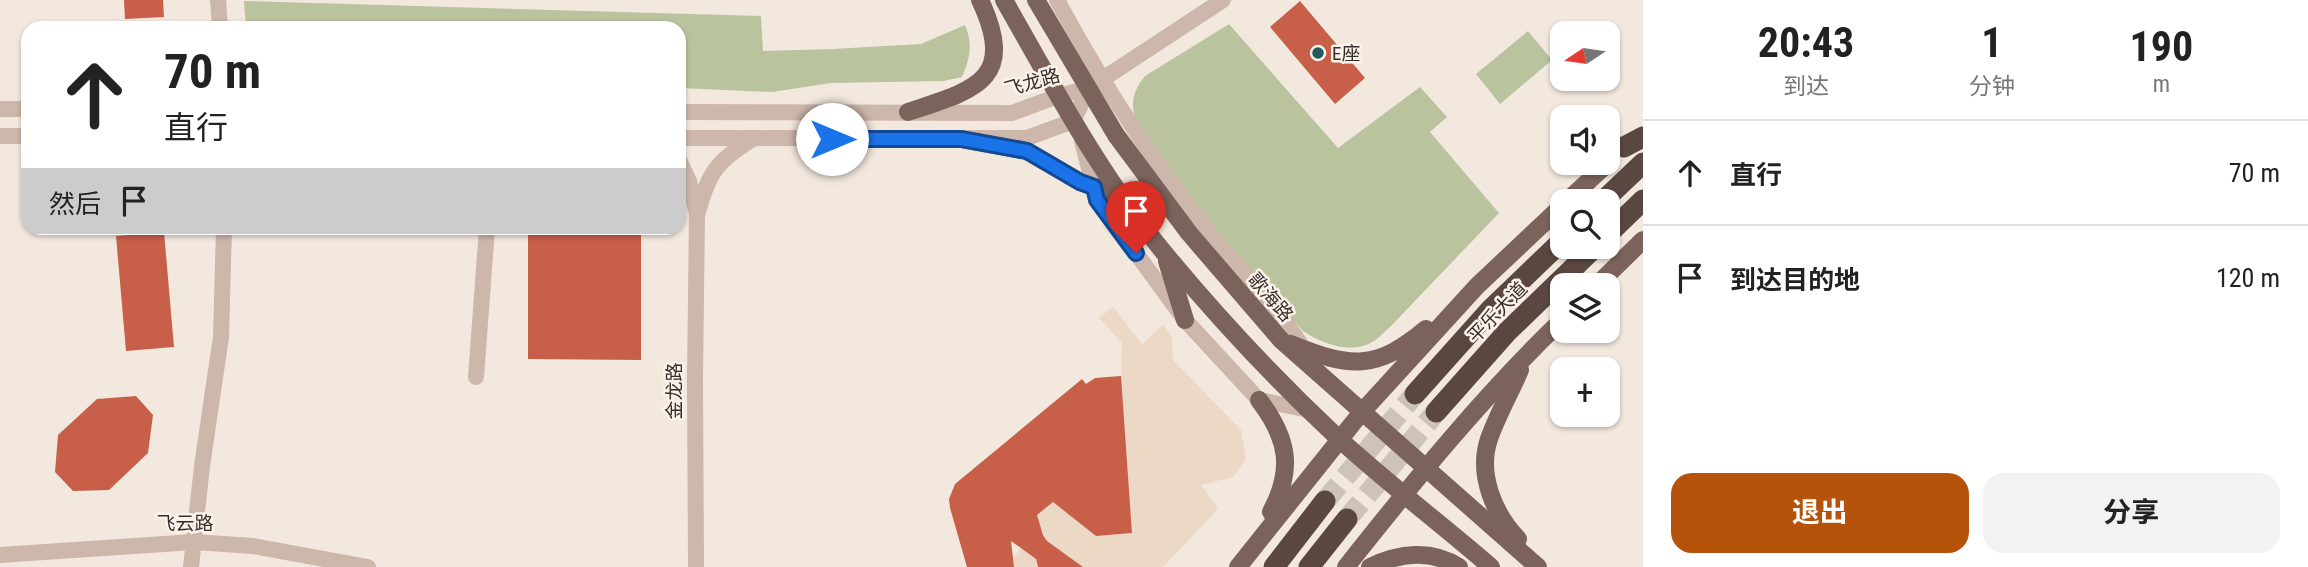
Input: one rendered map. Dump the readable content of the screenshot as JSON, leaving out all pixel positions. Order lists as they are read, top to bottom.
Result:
{
  "streets": {
    "highway": ["平乐大道"],
    "main road": ["歌海路"],
    "street": ["飞龙路", "金龙路", "飞云路"]
  },
  "crossings": [
    ["飞龙路", "歌海路"]
  ],
  "places": ["E座"],
  "north": "left",
  "page": {
    "eta": [
      "20:43",
      "到达",
      "1",
      "分钟",
      "190",
      "m"
    ],
    "map_buttons": "+",
    "turn": ["70 m", "直行"],
    "list": [
      {
        "name": "直行",
        "value": "70 m"
      },
      {
        "name": "到达目的地",
        "value": "120 m"
      }
    ],
    "then": "然后",
    "buttons": ["退出", "分享"]
  }
}
